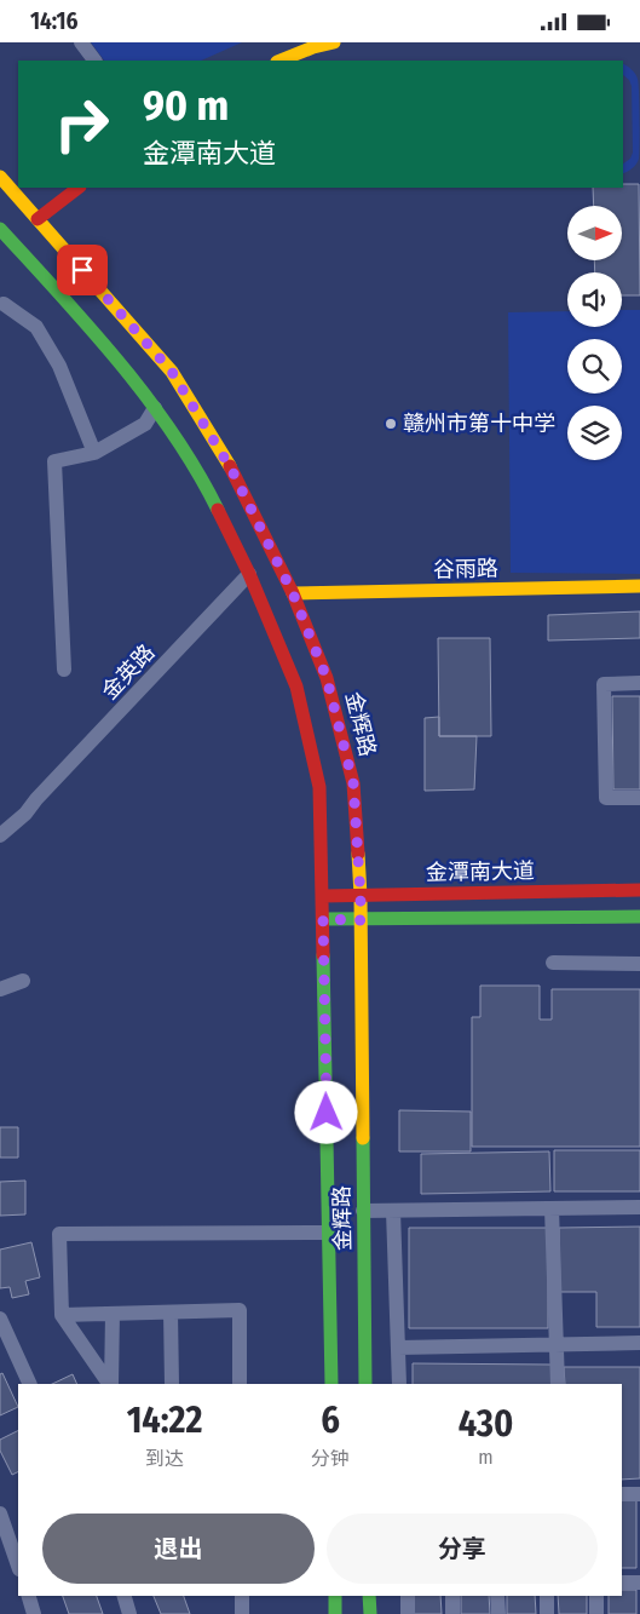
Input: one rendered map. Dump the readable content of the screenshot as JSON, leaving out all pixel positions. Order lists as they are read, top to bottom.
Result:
{
  "streets": {
    "main road": ["谷雨路", "金辉路", "金潭南大道"],
    "street": ["金英路"]
  },
  "crossings": [
    ["谷雨路", "金辉路"],
    ["金英路", "金辉路"],
    ["金辉路", "金潭南大道"]
  ],
  "places": ["赣州市第十中学"],
  "north": "right",
  "page": {
    "status": "14:16",
    "turn": ["90 m", "金潭南大道"],
    "eta": [
      "14:22",
      "到达",
      "6",
      "分钟",
      "430",
      "m"
    ],
    "buttons": ["退出", "分享"]
  }
}
